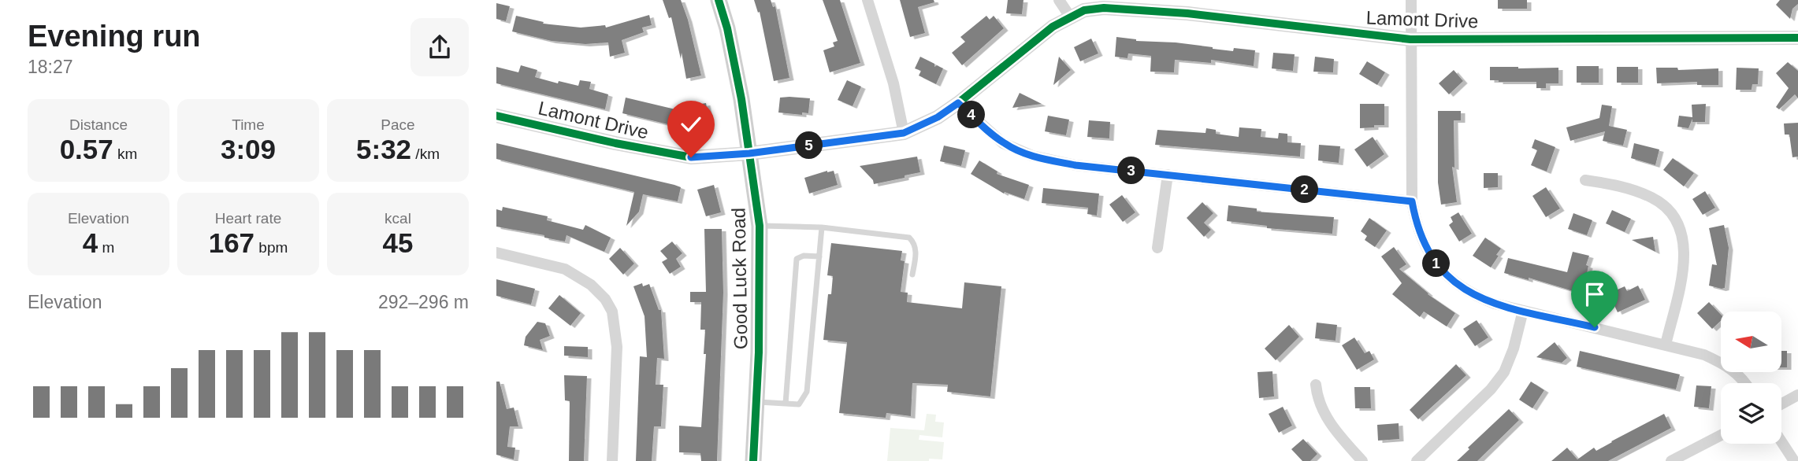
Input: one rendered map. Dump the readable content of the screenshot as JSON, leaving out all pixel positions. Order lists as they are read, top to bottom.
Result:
{
  "streets": {
    "main road": ["Good Luck Road"],
    "street": ["Lamont Drive"]
  },
  "crossings": [
    ["Lamont Drive", "Good Luck Road"]
  ],
  "north": "left",
  "page": {
    "heading": ["Evening run", "18:27"],
    "stats": [
      ["Distance", "0.57 km"],
      ["Time", "3:09"],
      ["Pace", "5:32 /km"],
      ["Elevation", "4 m"],
      ["Heart rate", "167 bpm"],
      ["kcal", "45"]
    ],
    "pins": [
      "4",
      "5",
      "3",
      "2",
      "1"
    ],
    "chart": ["Elevation", "292–296 m"]
  }
}
